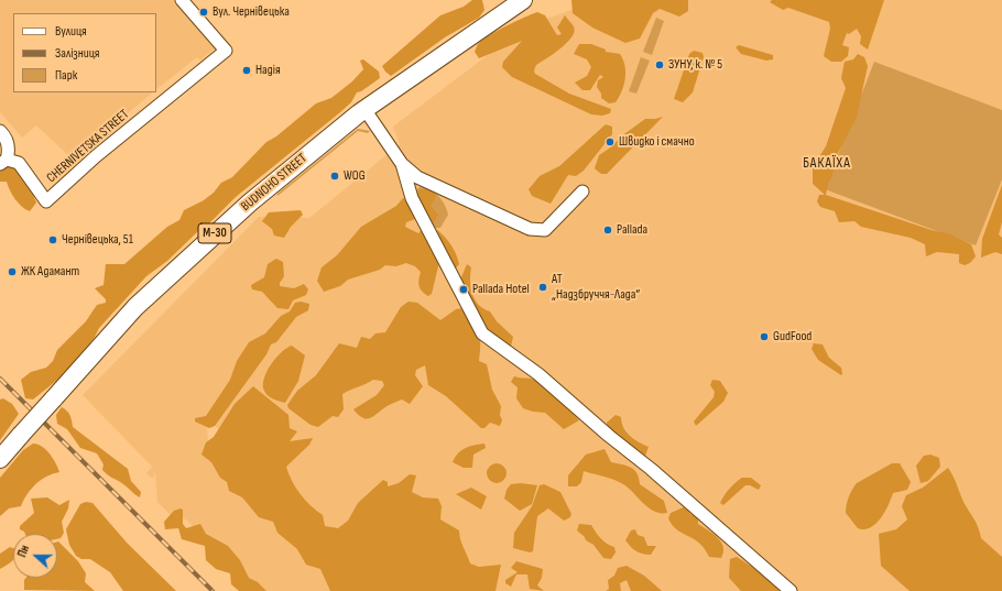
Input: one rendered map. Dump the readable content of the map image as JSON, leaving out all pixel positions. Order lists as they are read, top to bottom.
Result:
{
  "streets": {
    "highway": ["BUDNOHO STREET", "М-30"],
    "street": ["CHERNIVETSKA STREET"]
  },
  "districts": ["БАКАЇХА"],
  "places": [
    "Вул. Чернівецька",
    "ЗУНУ, к. № 5",
    "Надія",
    "Швидко і смачно",
    "WOG",
    "Pallada",
    "Чернівецька, 51",
    "ЖК Адамант",
    "АТ „Надзбруччя-Лада“",
    "Pallada Hotel",
    "GudFood"
  ],
  "legend": ["Вулиця", "Залізниця", "Парк"],
  "north": "left"
}
